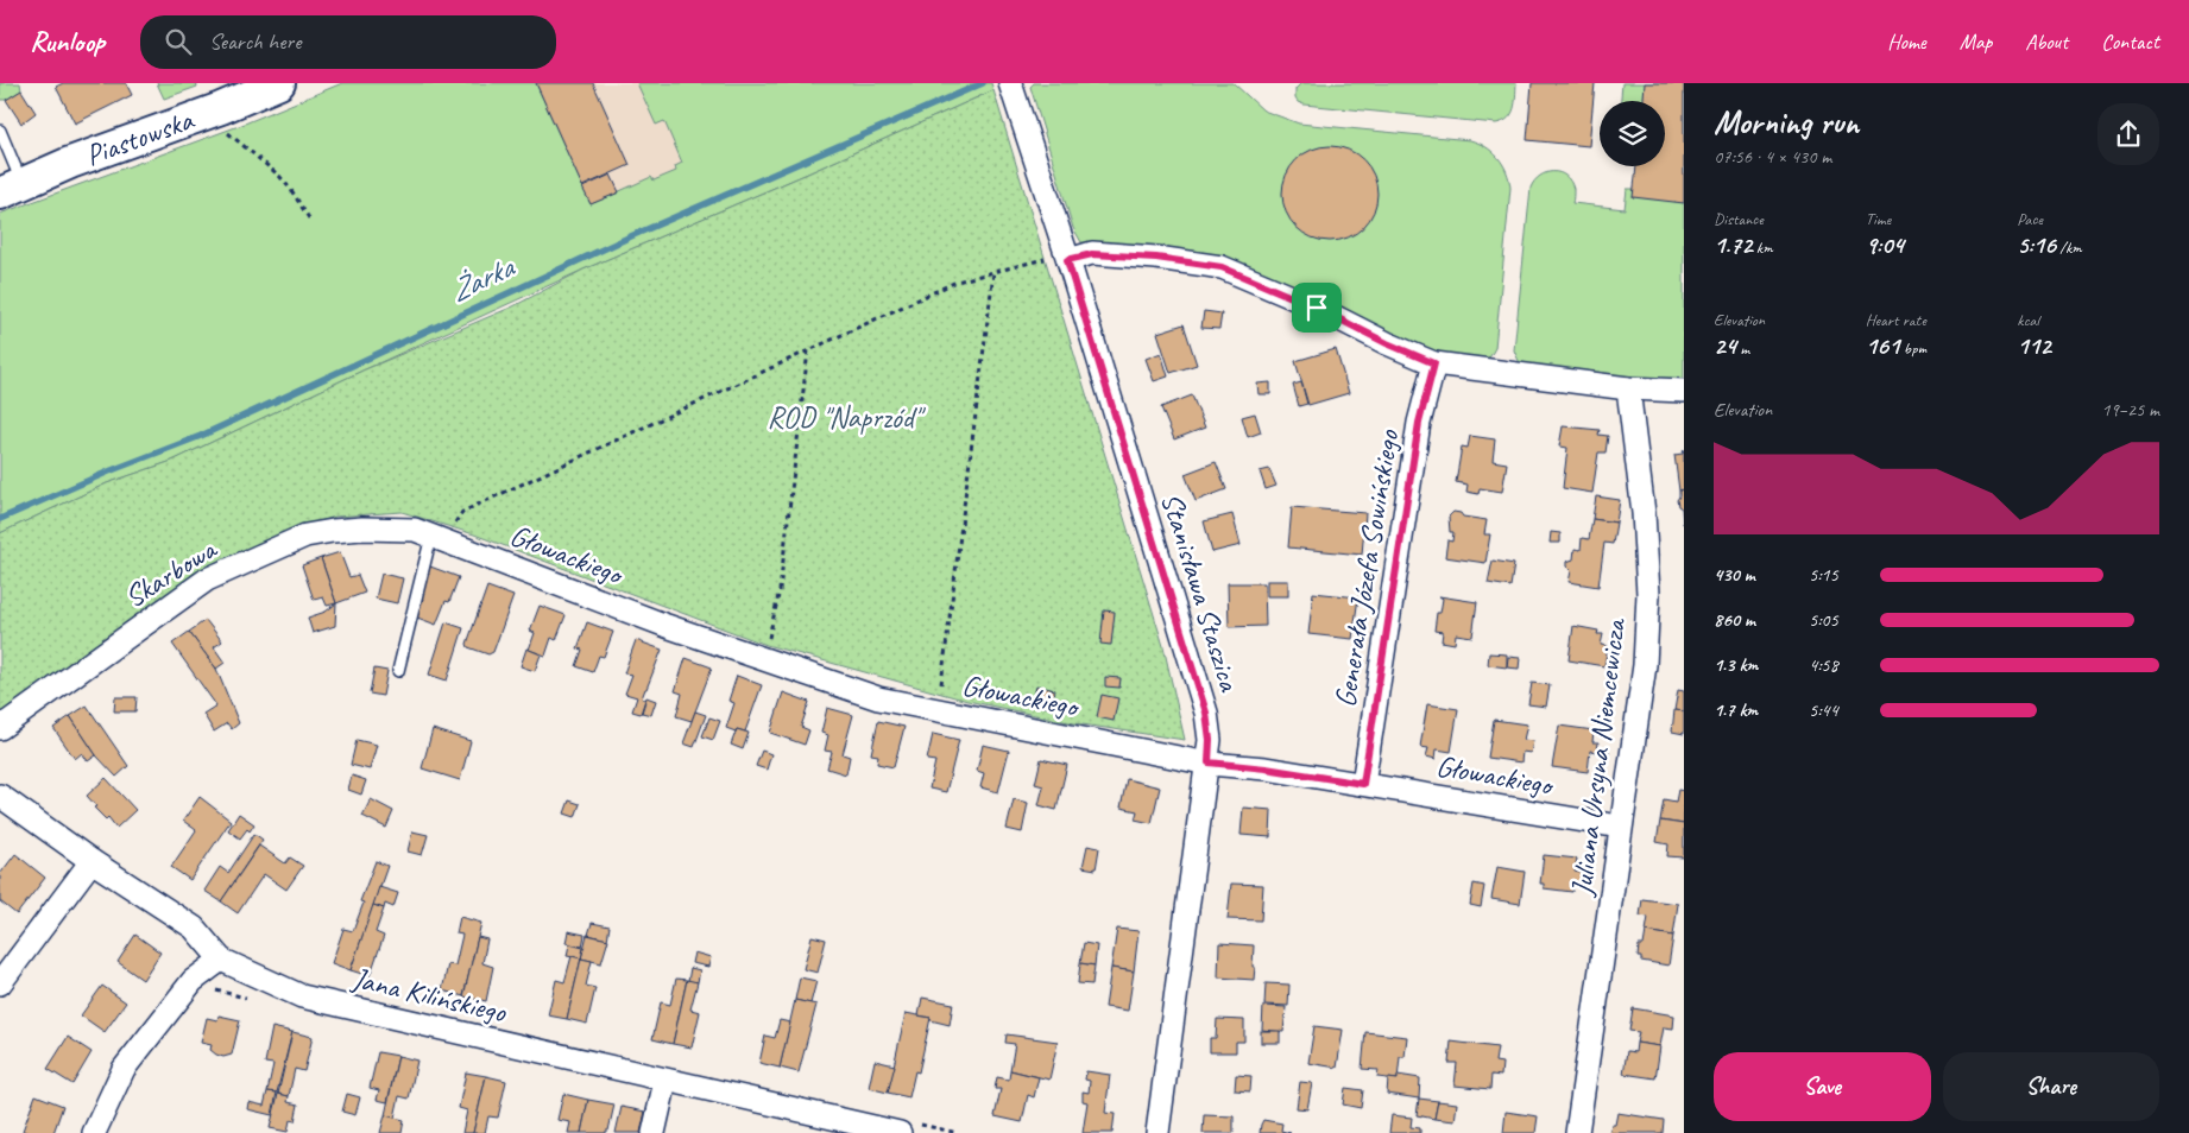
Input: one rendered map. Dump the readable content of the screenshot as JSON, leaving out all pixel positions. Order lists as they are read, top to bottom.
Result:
{
  "streets": {
    "street": [
      "Piastowska",
      "Głowackiego",
      "Generała Józefa Sowińskiego",
      "Skarbowa",
      "Stanisława Staszica",
      "Juliana Ursyna Niemcewicza",
      "Jana Kilińskiego"
    ]
  },
  "crossings": [
    ["Głowackiego", "Generała Józefa Sowińskiego"],
    ["Głowackiego", "Skarbowa"],
    ["Głowackiego", "Stanisława Staszica"],
    ["Głowackiego", "Juliana Ursyna Niemcewicza"]
  ],
  "water": ["Żarka"],
  "parks": ["ROD \"Naprzód\""],
  "page": {
    "header": "Runloop",
    "search": "Search here",
    "nav": [
      "Home",
      "Map",
      "About",
      "Contact"
    ],
    "heading": ["Morning run", "07:56 · 4 × 430 m"],
    "stats": [
      ["Distance", "1.72 km"],
      ["Time", "9:04"],
      ["Pace", "5:16 /km"],
      ["Elevation", "24 m"],
      ["Heart rate", "161 bpm"],
      ["kcal", "112"]
    ],
    "chart": ["Elevation", "19–25 m"],
    "list": [
      {
        "name": "430 m",
        "note": "5:15"
      },
      {
        "name": "860 m",
        "note": "5:05"
      },
      {
        "name": "1.3 km",
        "note": "4:58"
      },
      {
        "name": "1.7 km",
        "note": "5:44"
      }
    ],
    "buttons": ["Save", "Share"]
  }
}
